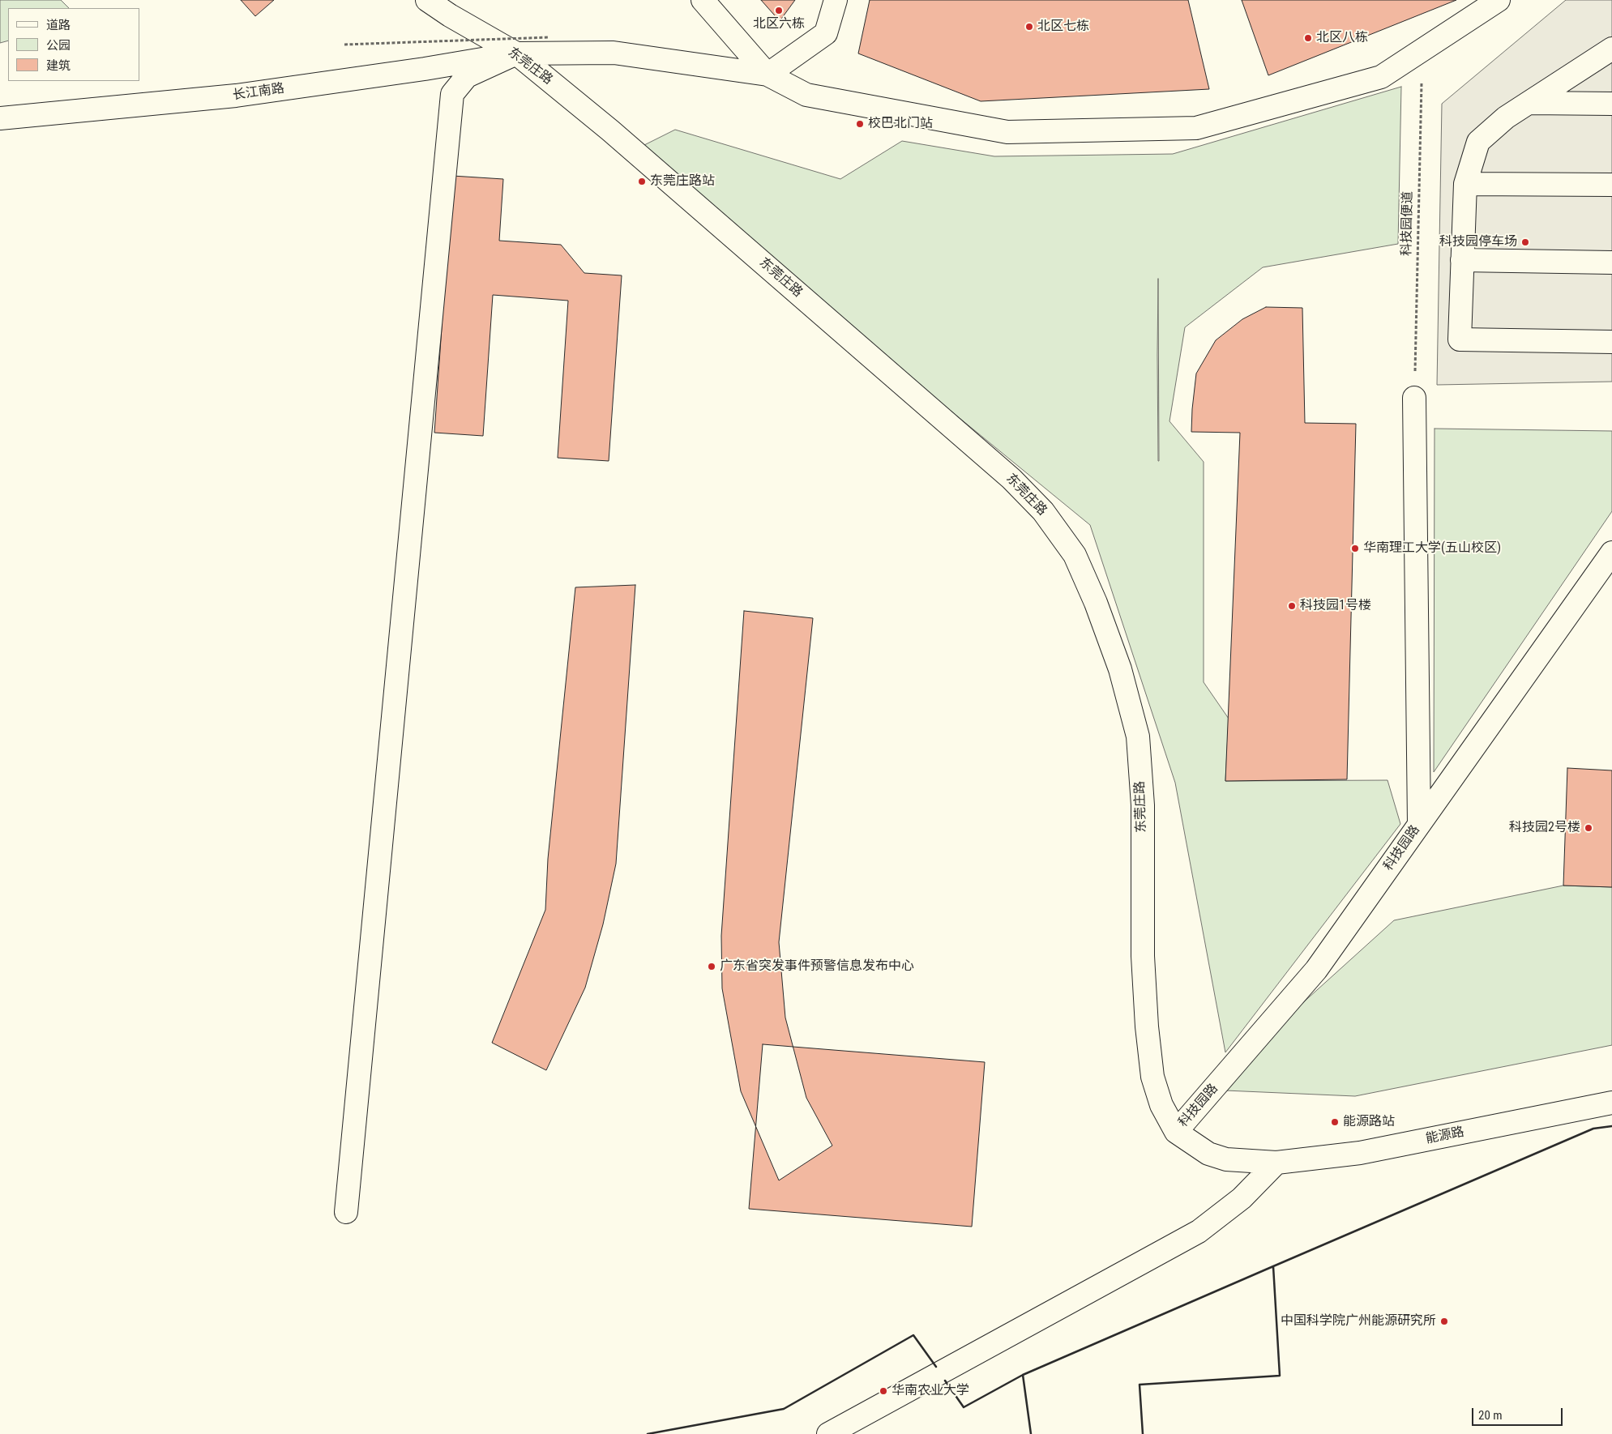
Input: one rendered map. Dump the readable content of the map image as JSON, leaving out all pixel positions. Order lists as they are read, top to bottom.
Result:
{
  "streets": {
    "street": [
      "东莞庄路",
      "长江南路",
      "科技园路",
      "能源路"
    ],
    "path": ["科技园便道"]
  },
  "crossings": [
    ["东莞庄路", "长江南路"],
    ["东莞庄路", "科技园路"],
    ["东莞庄路", "能源路"]
  ],
  "places": [
    "北区六栋",
    "北区七栋",
    "北区八栋",
    "校巴北门站",
    "东莞庄路站",
    "科技园停车场",
    "华南理工大学(五山校区)",
    "科技园1号楼",
    "科技园2号楼",
    "广东省突发事件预警信息发布中心",
    "能源路站",
    "中国科学院广州能源研究所",
    "华南农业大学"
  ],
  "legend": ["道路", "公园", "建筑"],
  "scale_bar": "20 m"
}
